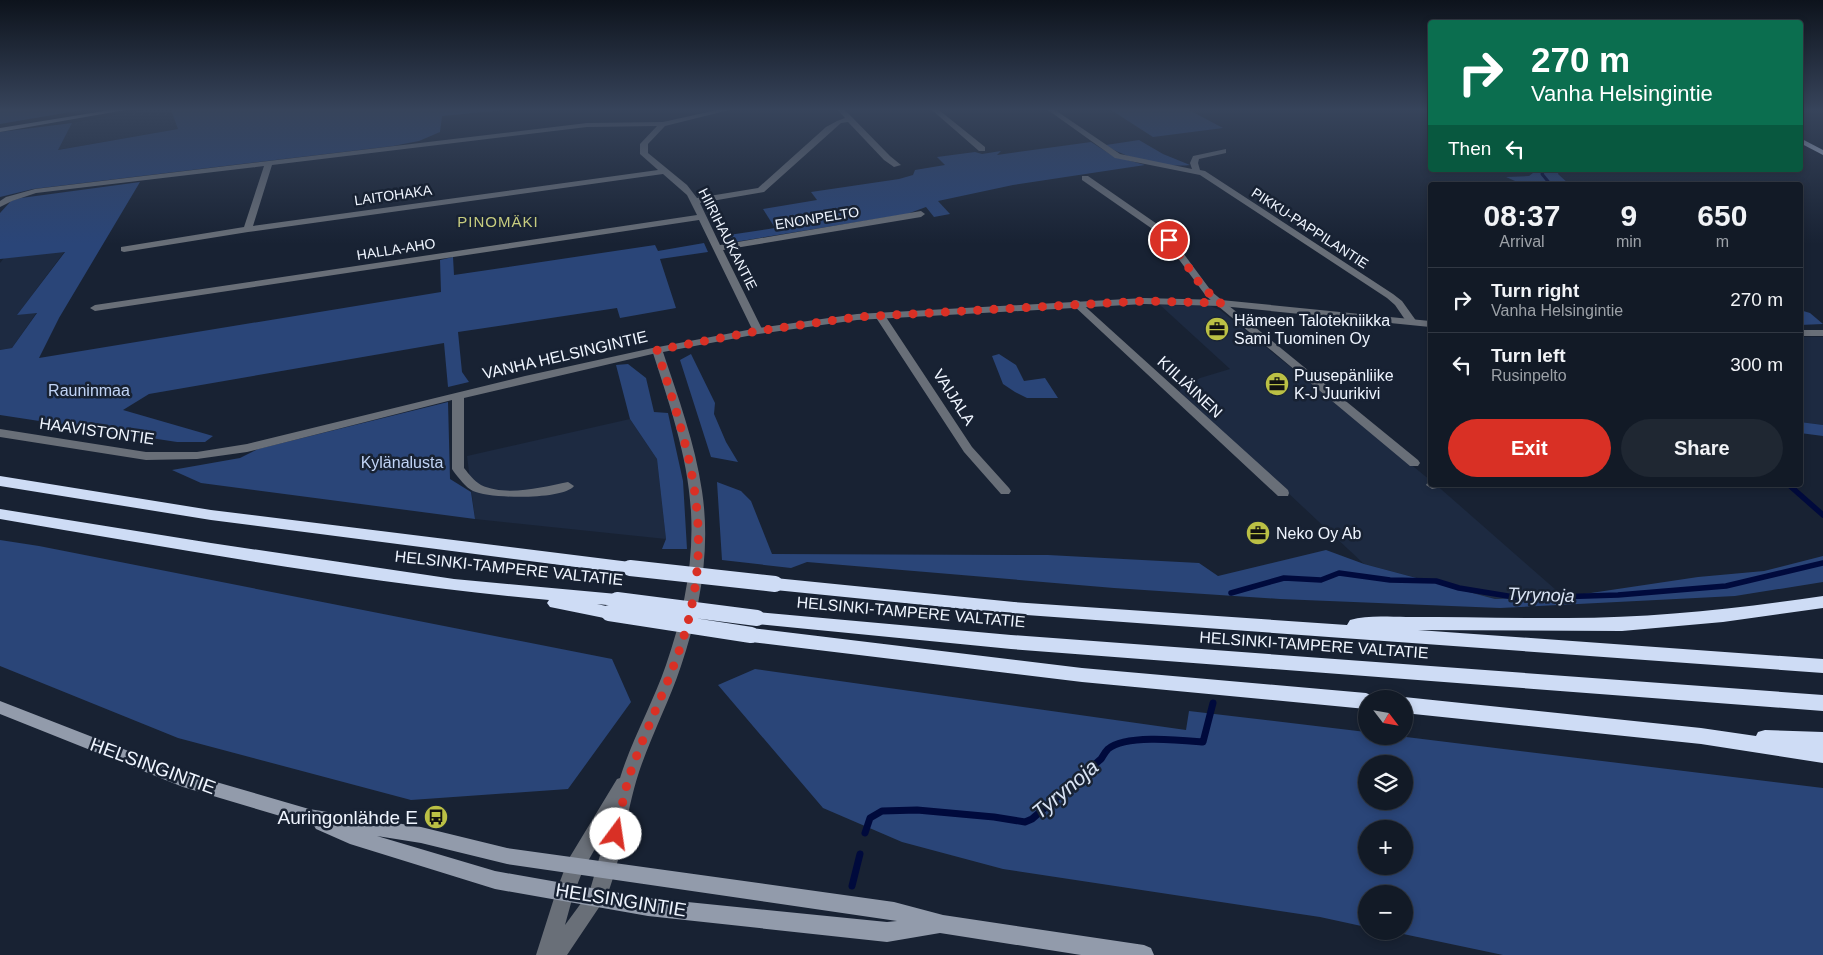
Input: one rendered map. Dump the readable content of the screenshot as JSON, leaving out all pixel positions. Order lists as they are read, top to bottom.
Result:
{
  "streets": {
    "highway": ["HELSINKI-TAMPERE VALTATIE"],
    "main road": ["HELSINGINTIE"],
    "street": [
      "LAITOHAKA",
      "ENONPELTO",
      "PIKKU-PAPPILANTIE",
      "HIIRIHAUKANTIE",
      "HALLA-AHO",
      "VANHA HELSINGINTIE",
      "KIILIÄINEN",
      "VAIJALA",
      "HAAVISTONTIE"
    ]
  },
  "crossings": [
    ["LAITOHAKA", "HIIRIHAUKANTIE"],
    ["ENONPELTO", "HIIRIHAUKANTIE"],
    ["PIKKU-PAPPILANTIE", "VANHA HELSINGINTIE"],
    ["HIIRIHAUKANTIE", "HALLA-AHO"],
    ["HIIRIHAUKANTIE", "VANHA HELSINGINTIE"],
    ["VANHA HELSINGINTIE", "KIILIÄINEN"],
    ["VANHA HELSINGINTIE", "VAIJALA"],
    ["VANHA HELSINGINTIE", "HAAVISTONTIE"]
  ],
  "districts": ["PINOMÄKI"],
  "water": ["Tyrynoja"],
  "parks": ["Rauninmaa", "Kylänalusta"],
  "places": {
    "office": ["Hämeen Talotekniikka Sami Tuominen Oy", "Puusepänliike K-J Juurikivi", "Neko Oy Ab"],
    "bus stop": ["Auringonlähde E"]
  },
  "north": "bottom right",
  "page": {
    "turn": ["270 m", "Vanha Helsingintie"],
    "then": "Then",
    "eta": [
      "08:37",
      "Arrival",
      "9",
      "min",
      "650",
      "m"
    ],
    "list": [
      {
        "name": "Turn right",
        "note": "Vanha Helsingintie",
        "value": "270 m"
      },
      {
        "name": "Turn left",
        "note": "Rusinpelto",
        "value": "300 m"
      }
    ],
    "buttons": ["Exit", "Share"],
    "map_buttons": ["+", "−"]
  }
}
